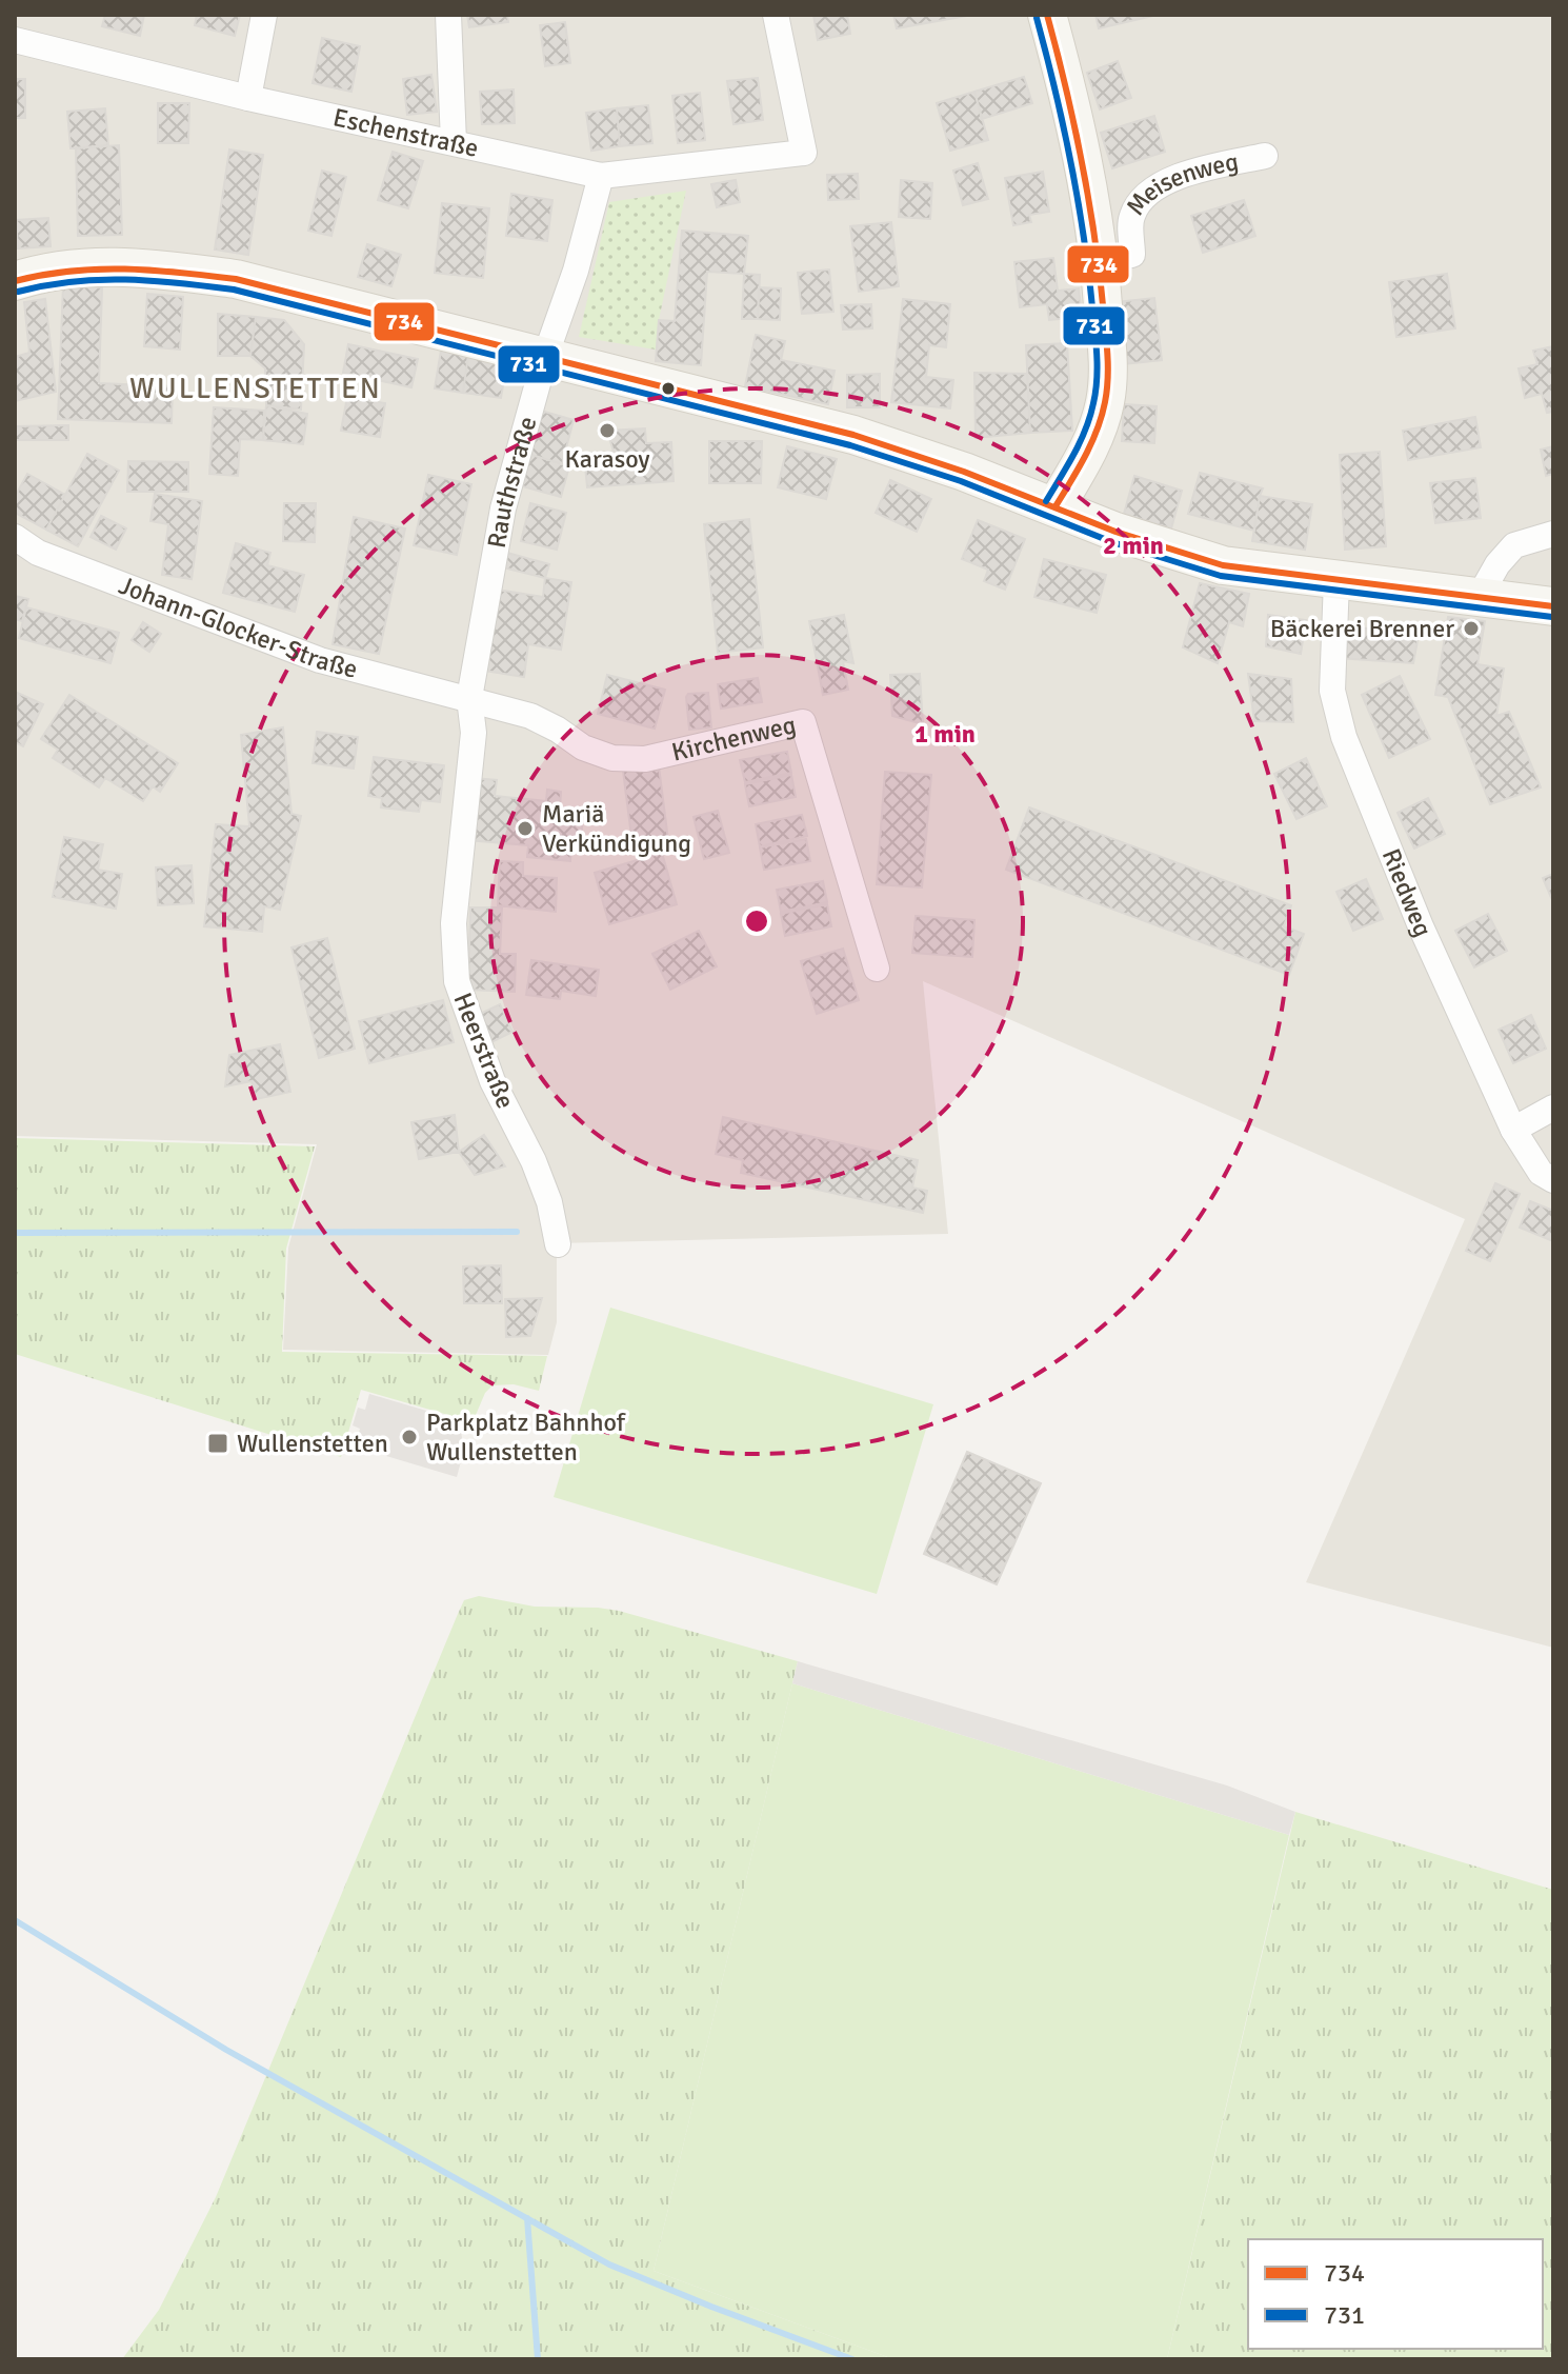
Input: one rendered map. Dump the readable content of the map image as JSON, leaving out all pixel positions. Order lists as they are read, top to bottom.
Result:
{
  "streets": {
    "street": [
      "Eschenstraße",
      "Meisenweg",
      "Rauthstraße",
      "Johann-Glocker-Straße",
      "Kirchenweg",
      "Riedweg",
      "Heerstraße"
    ]
  },
  "crossings": [
    ["Eschenstraße", "Rauthstraße"],
    ["Rauthstraße", "Johann-Glocker-Straße"],
    ["Rauthstraße", "Kirchenweg"],
    ["Rauthstraße", "Heerstraße"],
    ["Johann-Glocker-Straße", "Kirchenweg"],
    ["Johann-Glocker-Straße", "Heerstraße"],
    ["Kirchenweg", "Heerstraße"]
  ],
  "districts": ["WULLENSTETTEN"],
  "places": {
    "other": [
      "Karasoy",
      "Bäckerei Brenner",
      "Mariä Verkündigung",
      "Parkplatz Bahnhof Wullenstetten"
    ],
    "transit": ["Wullenstetten"]
  },
  "lines": ["transit line 734", "transit line 731"],
  "legend": ["734", "731"],
  "rings": ["2 min", "1 min"]
}
